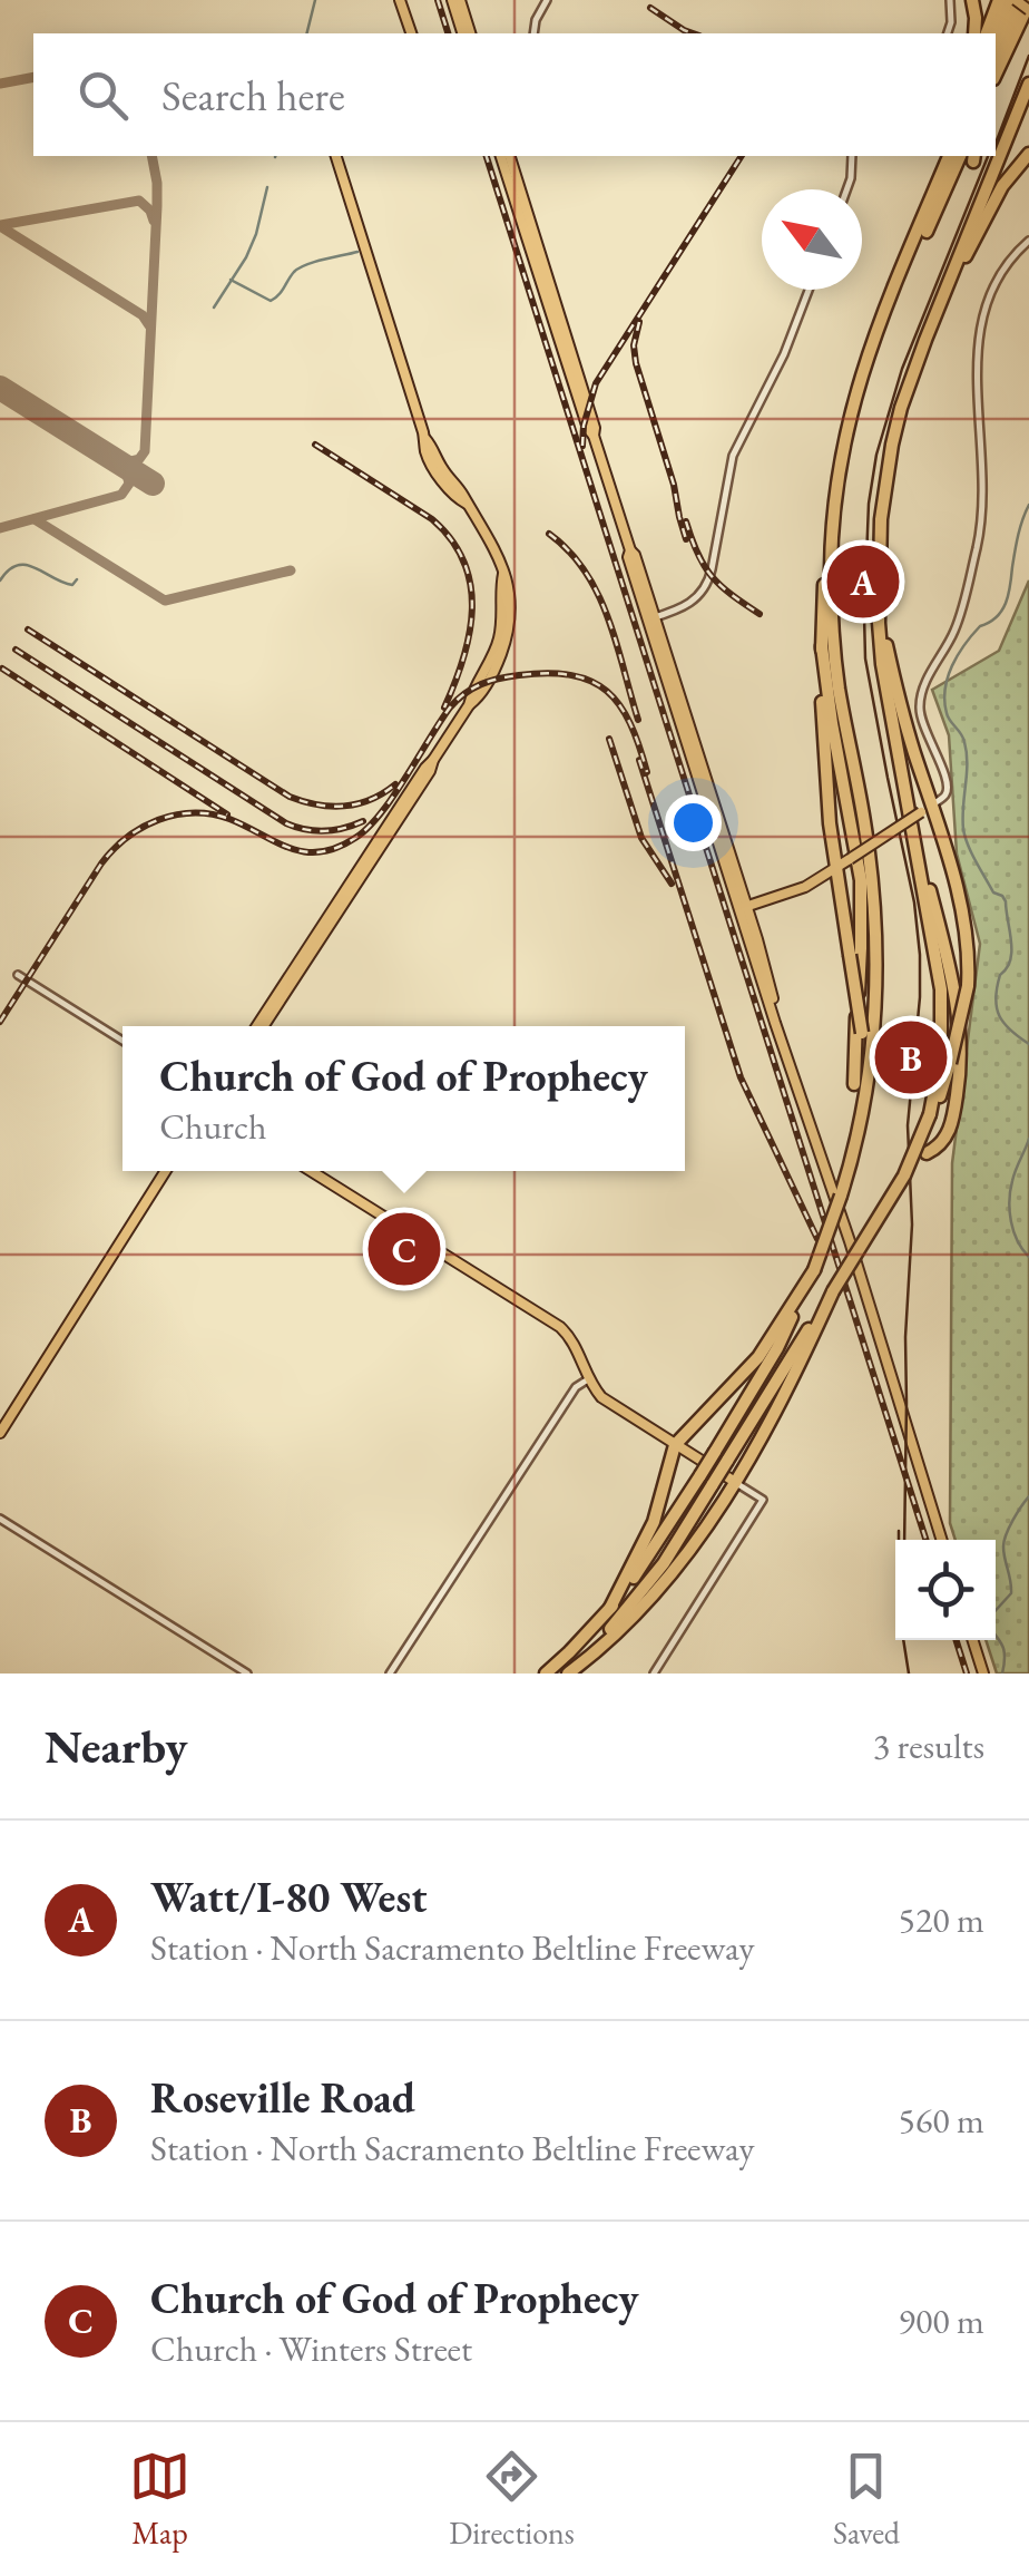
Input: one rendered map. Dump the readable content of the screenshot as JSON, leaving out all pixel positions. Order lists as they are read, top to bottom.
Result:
{
  "north": "top left",
  "page": {
    "search": "Search here",
    "pins": ["A", "B", "C"],
    "popup": ["Church of God of Prophecy", "Church"],
    "heading": ["Nearby", "3 results"],
    "list": [
      {
        "mark": "A",
        "name": "Watt/I-80 West",
        "note": "Station · North Sacramento Beltline Freeway",
        "value": "520 m"
      },
      {
        "mark": "B",
        "name": "Roseville Road",
        "note": "Station · North Sacramento Beltline Freeway",
        "value": "560 m"
      },
      {
        "mark": "C",
        "name": "Church of God of Prophecy",
        "note": "Church · Winters Street",
        "value": "900 m"
      }
    ],
    "nav": ["Map", "Directions", "Saved"]
  }
}
